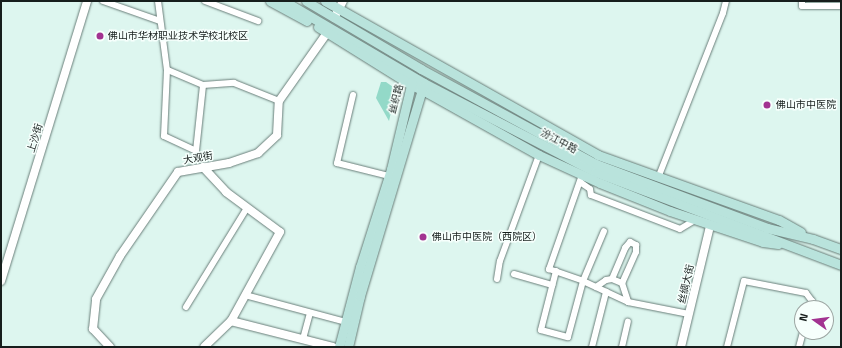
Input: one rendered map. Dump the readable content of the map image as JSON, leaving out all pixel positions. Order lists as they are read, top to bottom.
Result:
{
  "streets": {
    "main road": ["丝织路", "汾江中路"],
    "street": ["上沙街", "大观街", "丝绸大街"]
  },
  "crossings": [
    ["丝织路", "汾江中路"]
  ],
  "places": ["佛山市华材职业技术学校北校区", "佛山市中医院", "佛山市中医院（西院区）"],
  "north": "left"
}
